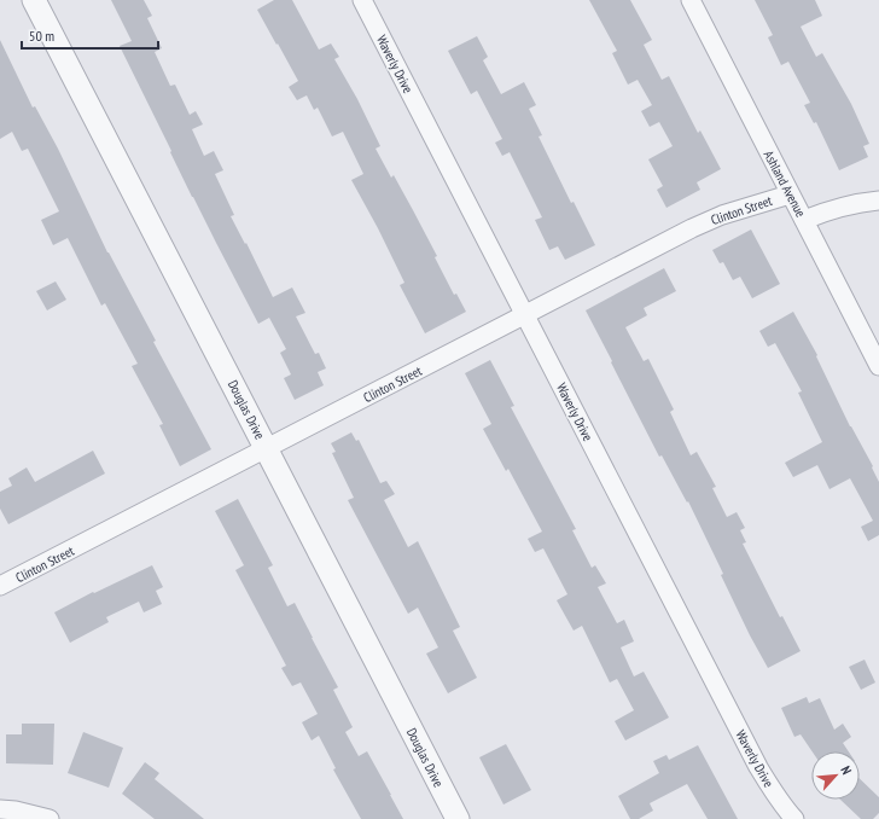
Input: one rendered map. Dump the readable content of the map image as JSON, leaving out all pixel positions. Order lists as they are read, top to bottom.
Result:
{
  "streets": {
    "street": [
      "Waverly Drive",
      "Ashland Avenue",
      "Clinton Street",
      "Douglas Drive"
    ]
  },
  "crossings": [
    ["Waverly Drive", "Clinton Street"],
    ["Ashland Avenue", "Clinton Street"],
    ["Clinton Street", "Douglas Drive"]
  ],
  "scale_bar": "50 m",
  "north": "top right"
}
